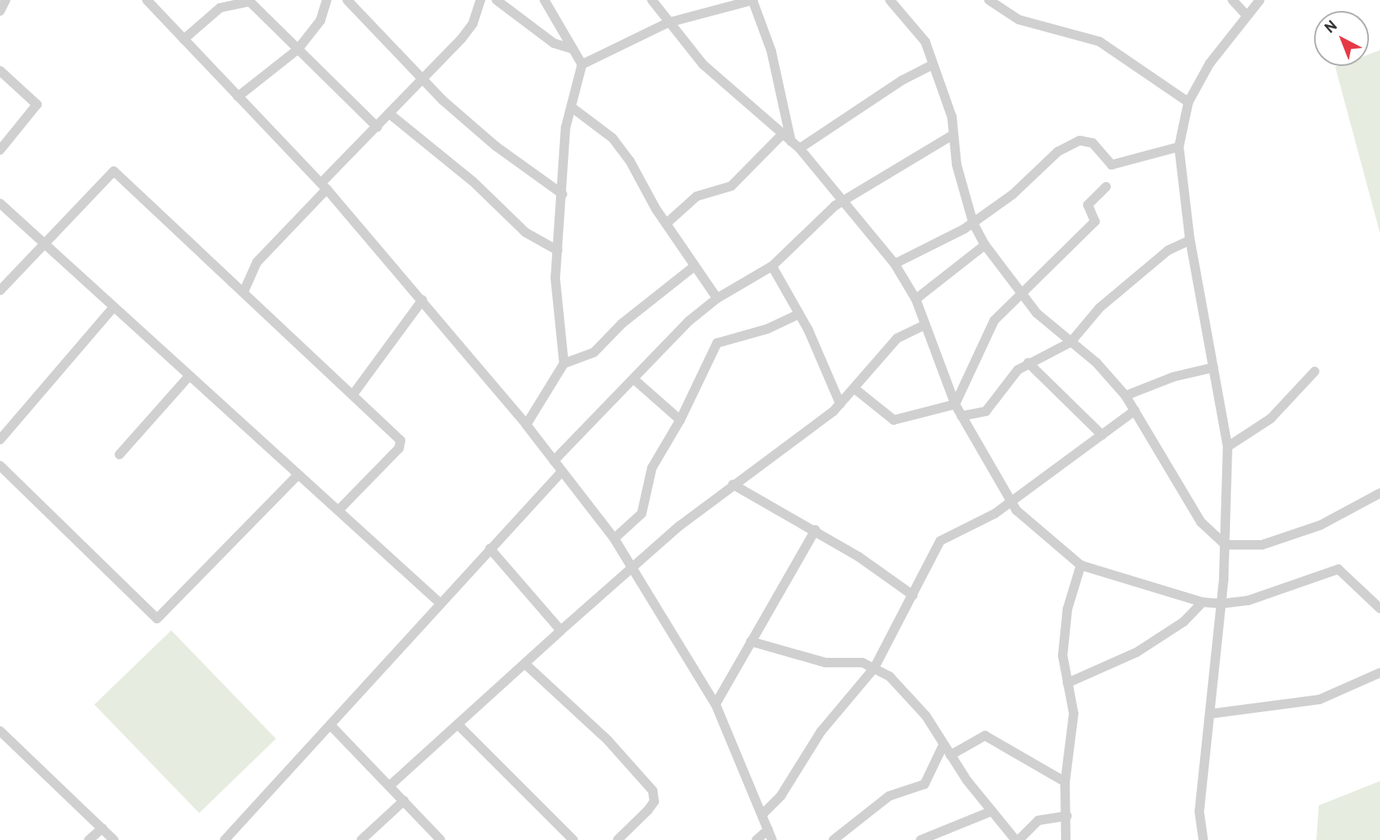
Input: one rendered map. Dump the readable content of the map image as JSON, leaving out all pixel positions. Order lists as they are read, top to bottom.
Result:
{
  "north": "top left"
}
